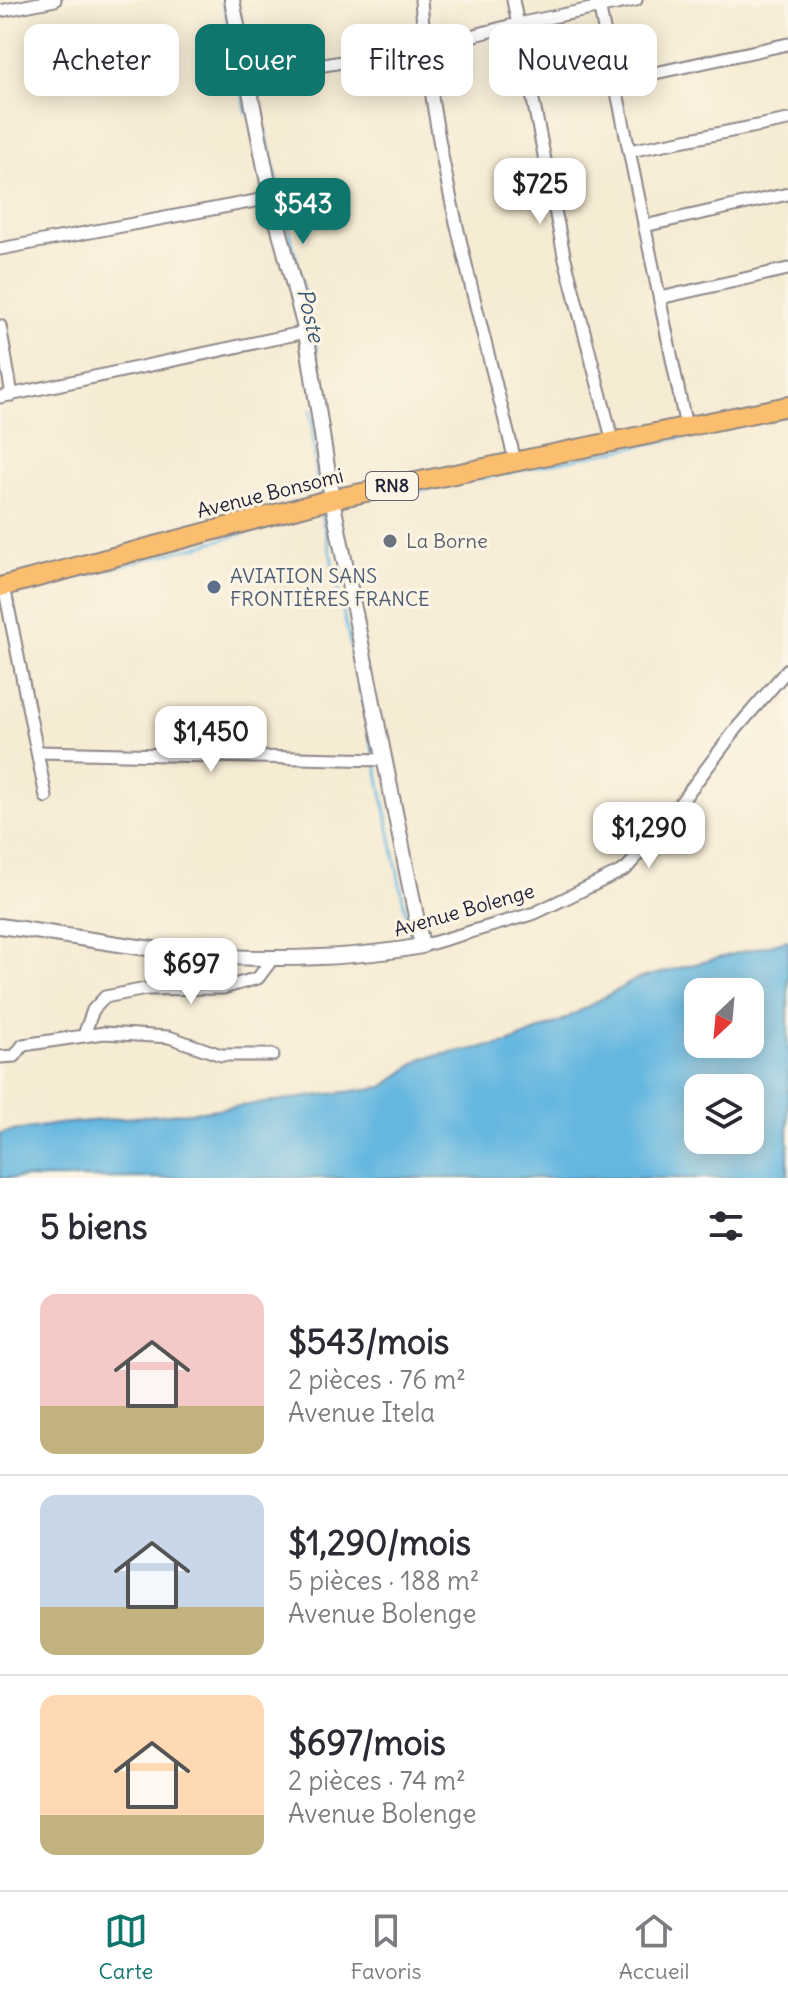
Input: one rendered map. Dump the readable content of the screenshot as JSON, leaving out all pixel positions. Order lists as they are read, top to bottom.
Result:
{
  "streets": {
    "main road": ["RN8", "Avenue Bonsomi"],
    "street": ["Avenue Bolenge"]
  },
  "water": ["Poste"],
  "places": ["La Borne", "AVIATION SANS FRONTIÈRES FRANCE"],
  "north": "bottom left",
  "page": {
    "chip": [
      "Acheter",
      "Louer",
      "Filtres",
      "Nouveau"
    ],
    "price": [
      "$725",
      "$543",
      "$1,450",
      "$1,290",
      "$697"
    ],
    "heading": "5 biens",
    "list": [
      {
        "name": "$543/mois",
        "note": "2 pièces · 76 m² · Avenue Itela"
      },
      {
        "name": "$1,290/mois",
        "note": "5 pièces · 188 m² · Avenue Bolenge"
      },
      {
        "name": "$697/mois",
        "note": "2 pièces · 74 m² · Avenue Bolenge"
      }
    ],
    "tabs": ["Carte", "Favoris", "Accueil"]
  }
}
